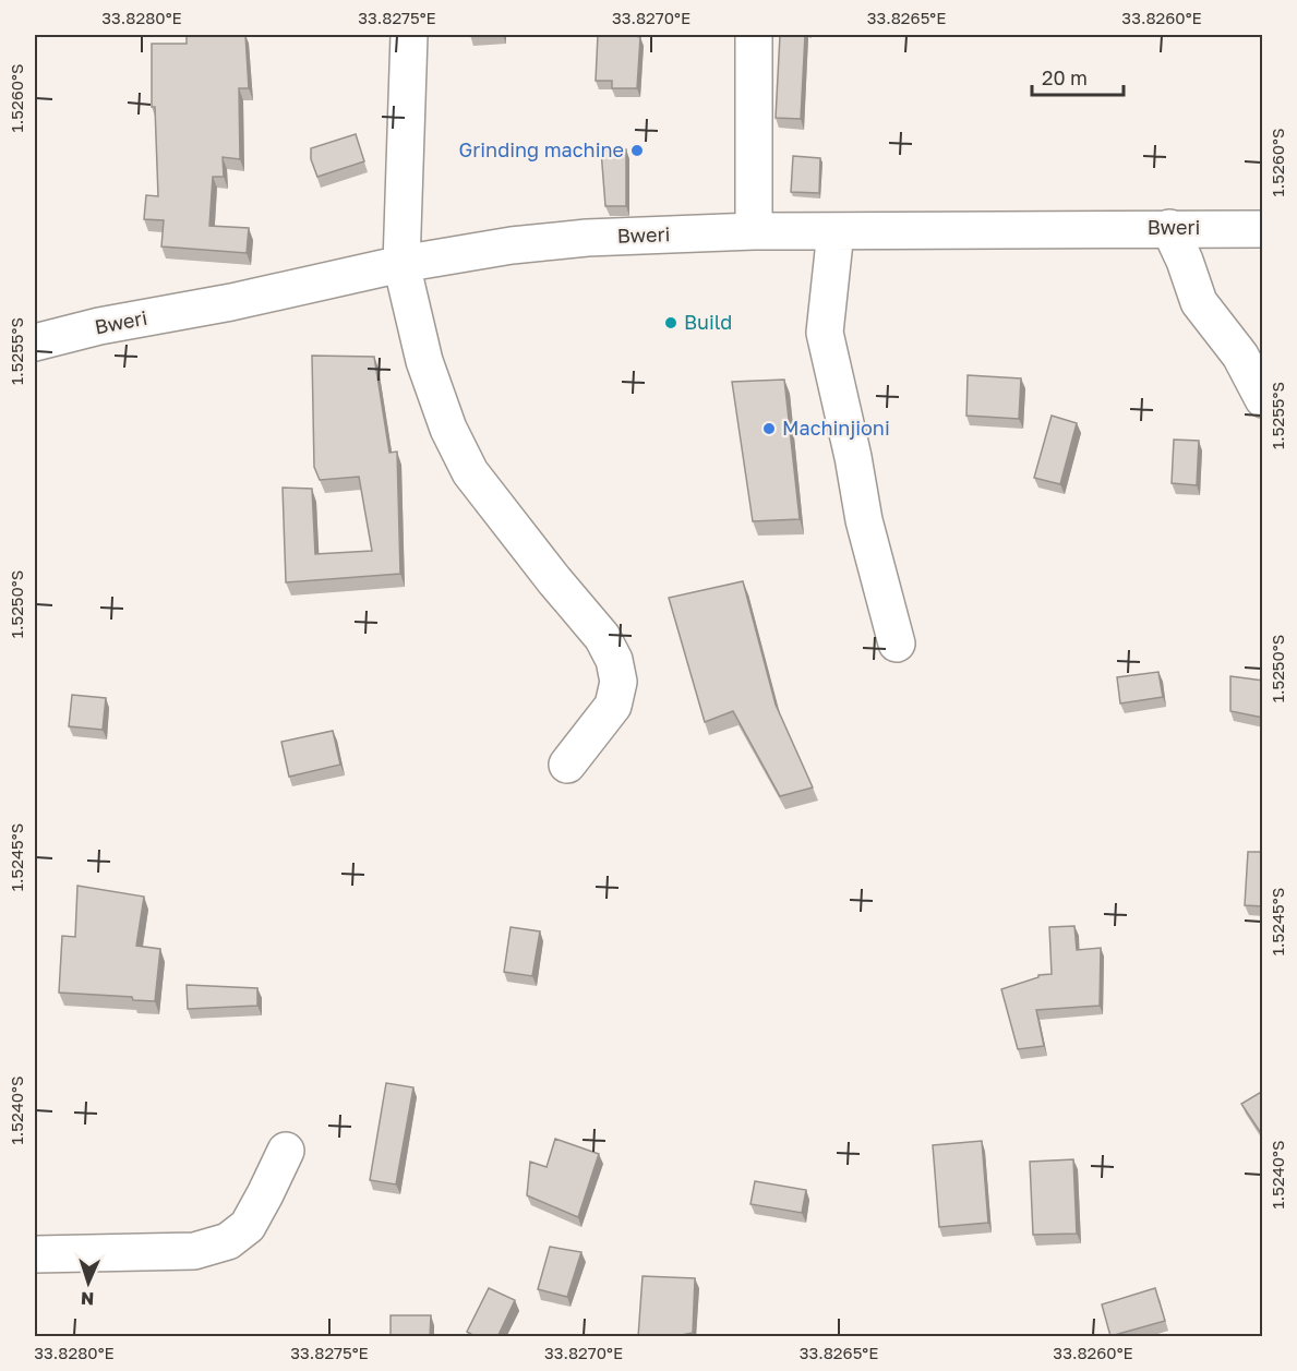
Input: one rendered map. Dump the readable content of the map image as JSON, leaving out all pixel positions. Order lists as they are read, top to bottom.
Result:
{
  "streets": {
    "street": ["Bweri"]
  },
  "places": ["Grinding machine", "Build", "Machinjioni"],
  "scale_bar": "20 m",
  "north": "bottom",
  "coordinates": [
    "33.8280°E",
    "33.8275°E",
    "33.8270°E",
    "33.8265°E",
    "33.8260°E",
    "1.5260°S",
    "1.5255°S",
    "1.5250°S",
    "1.5245°S",
    "1.5240°S"
  ]
}
